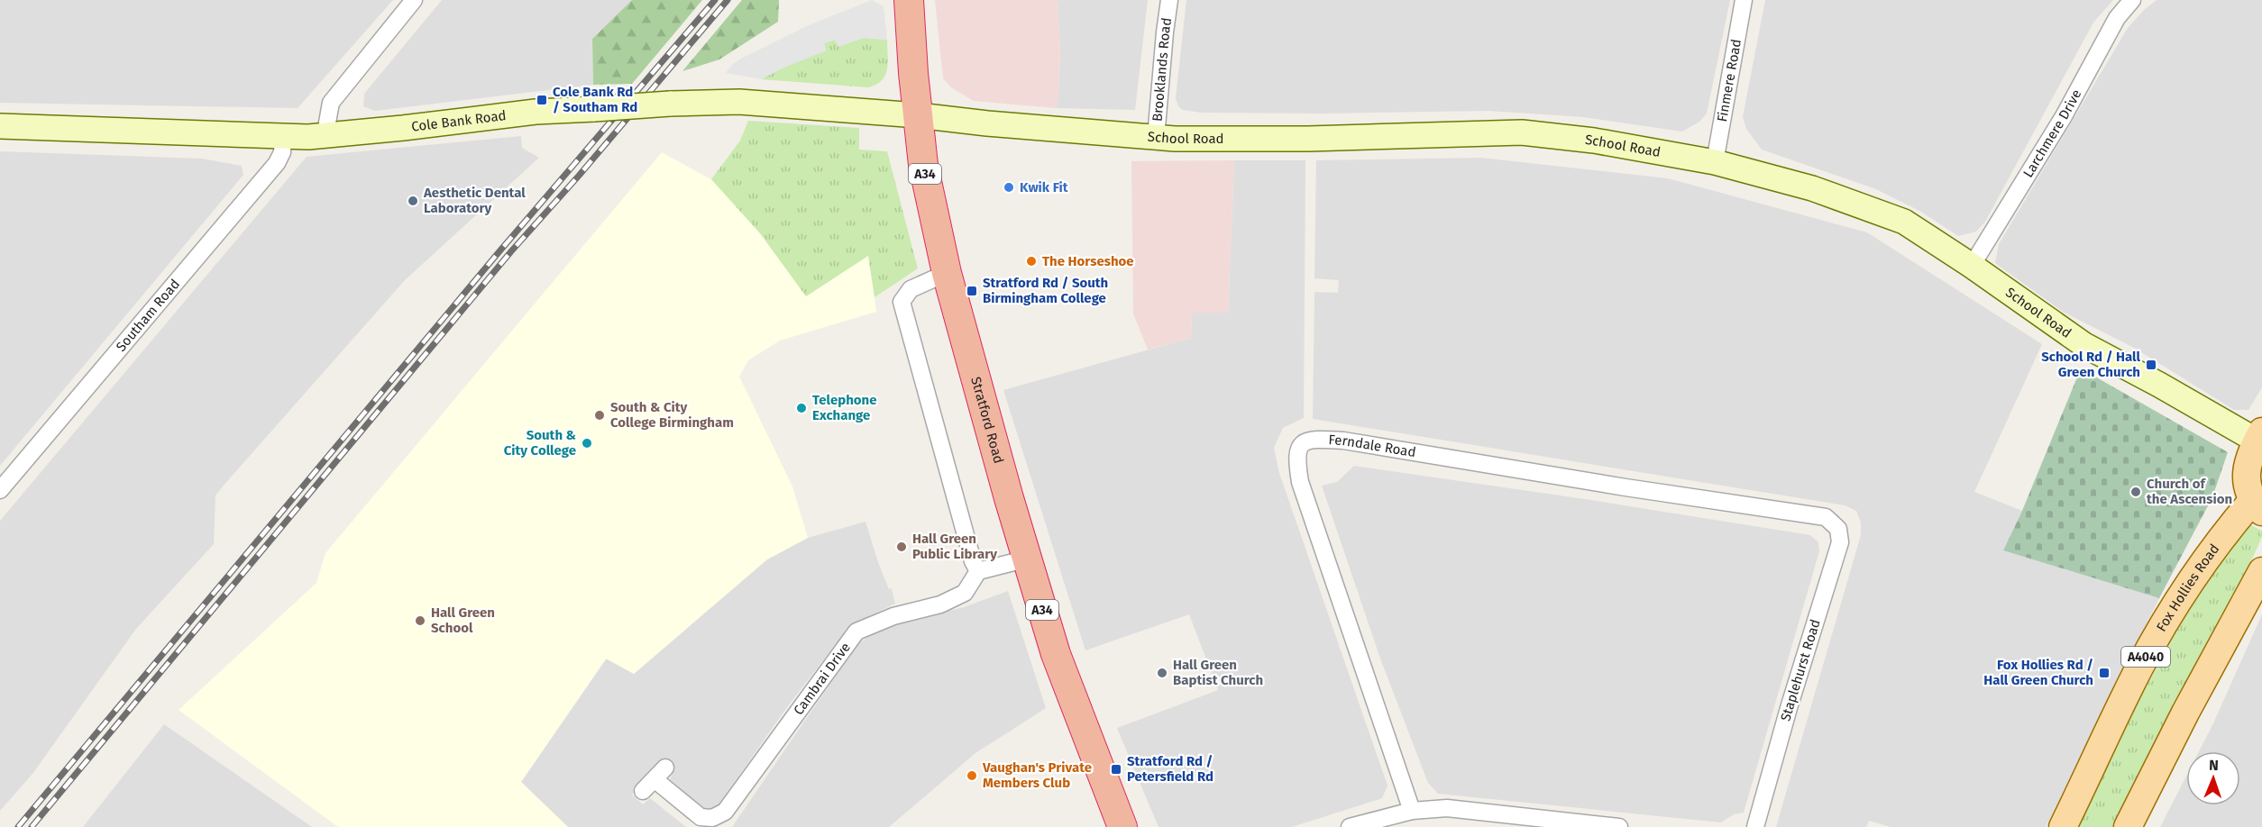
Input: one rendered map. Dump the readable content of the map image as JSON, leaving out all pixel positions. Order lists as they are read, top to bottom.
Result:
{
  "streets": {
    "highway": ["A34", "Stratford Road"],
    "main road": [
      "Cole Bank Road",
      "School Road",
      "Fox Hollies Road",
      "A4040"
    ],
    "street": [
      "Brooklands Road",
      "Finmere Road",
      "Larchmere Drive",
      "Southam Road",
      "Ferndale Road",
      "Staplehurst Road",
      "Cambrai Drive"
    ]
  },
  "crossings": [
    ["Brooklands Road", "School Road"],
    ["Finmere Road", "School Road"],
    ["Cole Bank Road", "School Road"],
    ["Cole Bank Road", "Southam Road"],
    ["Cole Bank Road", "Stratford Road"],
    ["Larchmere Drive", "School Road"],
    ["School Road", "Stratford Road"],
    ["Ferndale Road", "Staplehurst Road"]
  ],
  "places": {
    "transit": [
      "Cole Bank Rd / Southam Rd",
      "Stratford Rd / South Birmingham College",
      "School Rd / Hall Green Church",
      "Fox Hollies Rd / Hall Green Church",
      "Stratford Rd / Petersfield Rd"
    ],
    "other": [
      "Kwik Fit",
      "Aesthetic Dental Laboratory",
      "The Horseshoe",
      "Telephone Exchange",
      "South & City College Birmingham",
      "South & City College",
      "Church of the Ascension",
      "Hall Green Public Library",
      "Hall Green School",
      "Hall Green Baptist Church",
      "Vaughan's Private Members Club"
    ]
  },
  "north": "top"
}
